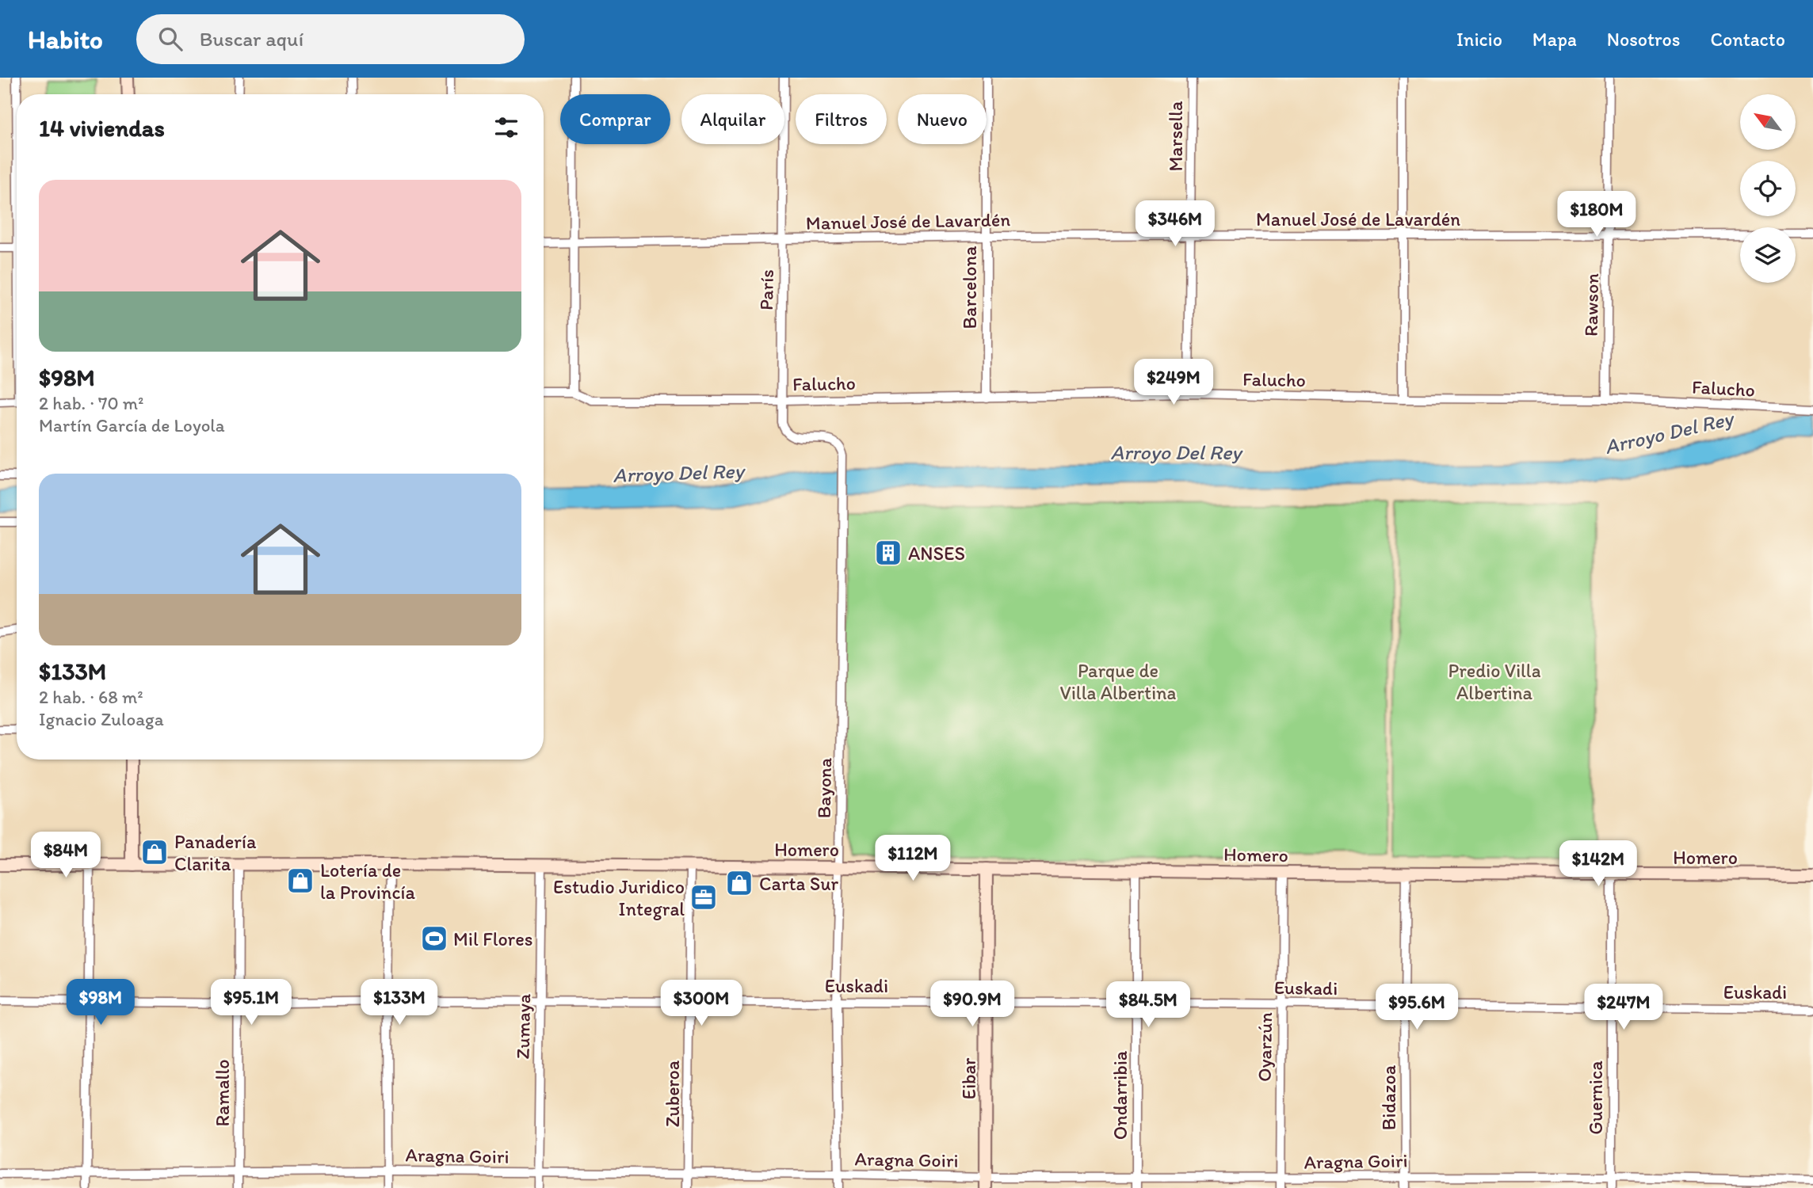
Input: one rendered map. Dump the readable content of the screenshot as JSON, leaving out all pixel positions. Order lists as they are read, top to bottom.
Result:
{
  "streets": {
    "main road": ["Homero", "Eibar"],
    "street": [
      "Marsella",
      "Manuel José de Lavardén",
      "Barcelona",
      "París",
      "Rawson",
      "Falucho",
      "Bayona",
      "Euskadi",
      "Zumaya",
      "Oyarzún",
      "Ramallo",
      "Zuberoa",
      "Ondarribia",
      "Bidazoa",
      "Guernica",
      "Aragna Goiri"
    ]
  },
  "crossings": [
    ["Marsella", "Manuel José de Lavardén"],
    ["Marsella", "Falucho"],
    ["Manuel José de Lavardén", "Barcelona"],
    ["Manuel José de Lavardén", "París"],
    ["Manuel José de Lavardén", "Rawson"],
    ["Barcelona", "Falucho"],
    ["París", "Falucho"],
    ["París", "Bayona"],
    ["Rawson", "Falucho"],
    ["Bayona", "Homero"],
    ["Bayona", "Euskadi"],
    ["Bayona", "Aragna Goiri"],
    ["Homero", "Zumaya"],
    ["Homero", "Oyarzún"],
    ["Homero", "Eibar"],
    ["Homero", "Ramallo"],
    ["Homero", "Zuberoa"],
    ["Homero", "Ondarribia"],
    ["Homero", "Bidazoa"],
    ["Homero", "Guernica"],
    ["Euskadi", "Zumaya"],
    ["Euskadi", "Oyarzún"],
    ["Euskadi", "Eibar"],
    ["Euskadi", "Ramallo"],
    ["Euskadi", "Zuberoa"],
    ["Euskadi", "Ondarribia"],
    ["Euskadi", "Bidazoa"],
    ["Euskadi", "Guernica"],
    ["Zumaya", "Aragna Goiri"],
    ["Oyarzún", "Aragna Goiri"],
    ["Eibar", "Aragna Goiri"],
    ["Ramallo", "Aragna Goiri"],
    ["Zuberoa", "Aragna Goiri"],
    ["Ondarribia", "Aragna Goiri"],
    ["Bidazoa", "Aragna Goiri"],
    ["Guernica", "Aragna Goiri"]
  ],
  "water": ["Arroyo Del Rey"],
  "parks": ["Parque de Villa Albertina", "Predio Villa Albertina"],
  "places": {
    "building": ["ANSES"],
    "shop": ["Panadería Clarita", "Lotería de la Provincía", "Carta Sur"],
    "office": ["Estudio Juridico Integral"],
    "sports": ["Mil Flores"]
  },
  "north": "top left",
  "page": {
    "header": "Habito",
    "search": "Buscar aquí",
    "nav": [
      "Inicio",
      "Mapa",
      "Nosotros",
      "Contacto"
    ],
    "chip": [
      "Comprar",
      "Alquilar",
      "Filtros",
      "Nuevo"
    ],
    "heading": "14 viviendas",
    "list": [
      {
        "name": "$98M",
        "note": "2 hab. · 70 m² · Martín García de Loyola"
      },
      {
        "name": "$133M",
        "note": "2 hab. · 68 m² · Ignacio Zuloaga"
      }
    ],
    "price": [
      "$180M",
      "$346M",
      "$249M",
      "$84M",
      "$112M",
      "$142M",
      "$98M",
      "$95.1M",
      "$133M",
      "$300M",
      "$90.9M",
      "$84.5M",
      "$95.6M",
      "$247M"
    ]
  }
}
